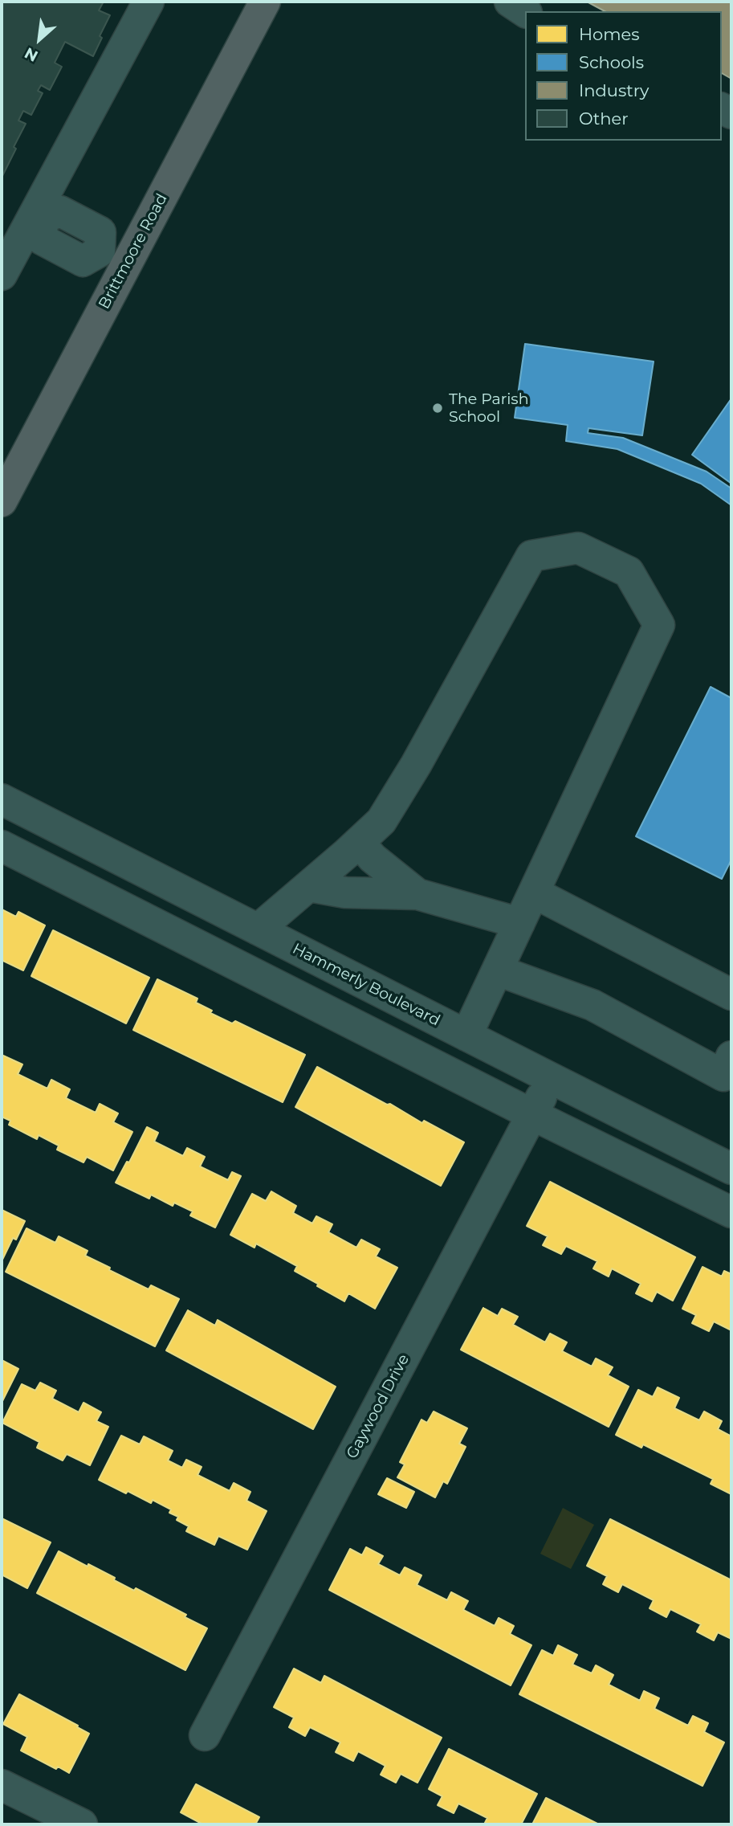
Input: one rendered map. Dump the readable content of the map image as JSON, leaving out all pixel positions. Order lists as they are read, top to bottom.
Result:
{
  "streets": {
    "main road": ["Brittmoore Road"],
    "street": ["Hammerly Boulevard", "Gaywood Drive"]
  },
  "crossings": [
    ["Hammerly Boulevard", "Gaywood Drive"]
  ],
  "places": ["The Parish School"],
  "legend": [
    "Homes",
    "Schools",
    "Industry",
    "Other"
  ],
  "north": "bottom left"
}
